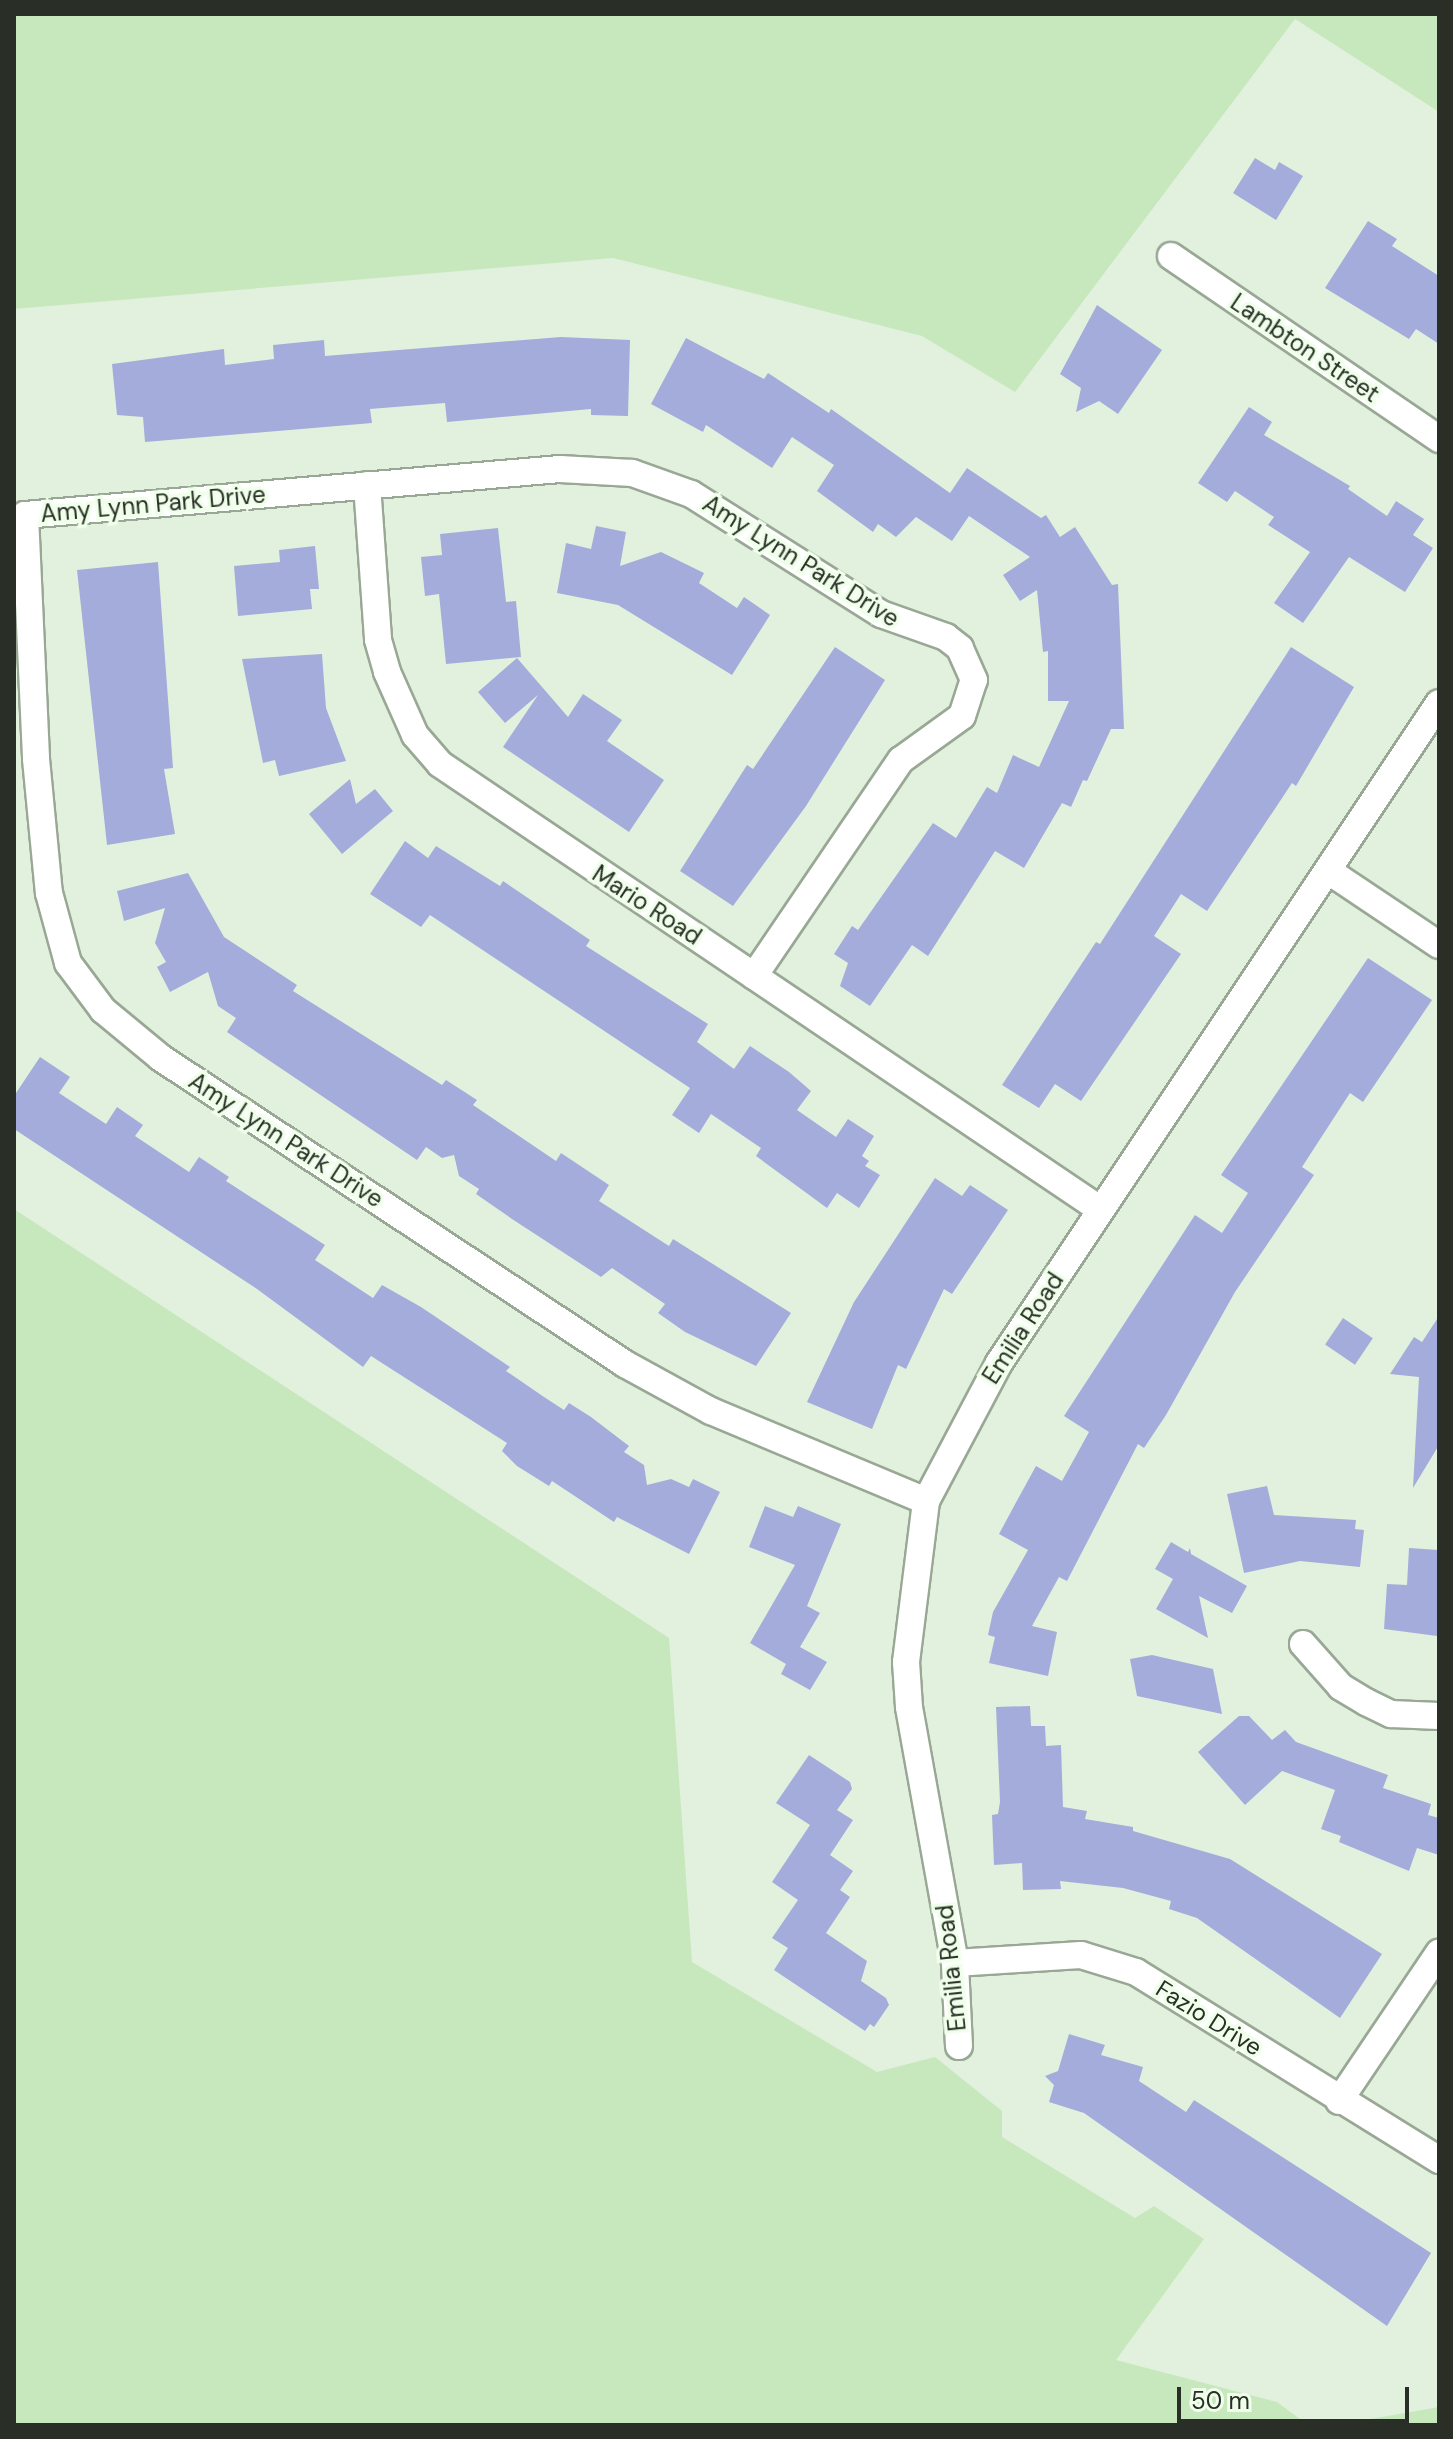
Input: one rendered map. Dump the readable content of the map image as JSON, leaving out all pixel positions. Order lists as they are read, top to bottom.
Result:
{
  "streets": {
    "street": [
      "Lambton Street",
      "Amy Lynn Park Drive",
      "Mario Road",
      "Emilia Road",
      "Fazio Drive"
    ]
  },
  "crossings": [
    ["Amy Lynn Park Drive", "Mario Road"],
    ["Amy Lynn Park Drive", "Emilia Road"],
    ["Mario Road", "Emilia Road"],
    ["Emilia Road", "Fazio Drive"]
  ],
  "scale_bar": "50 m"
}
